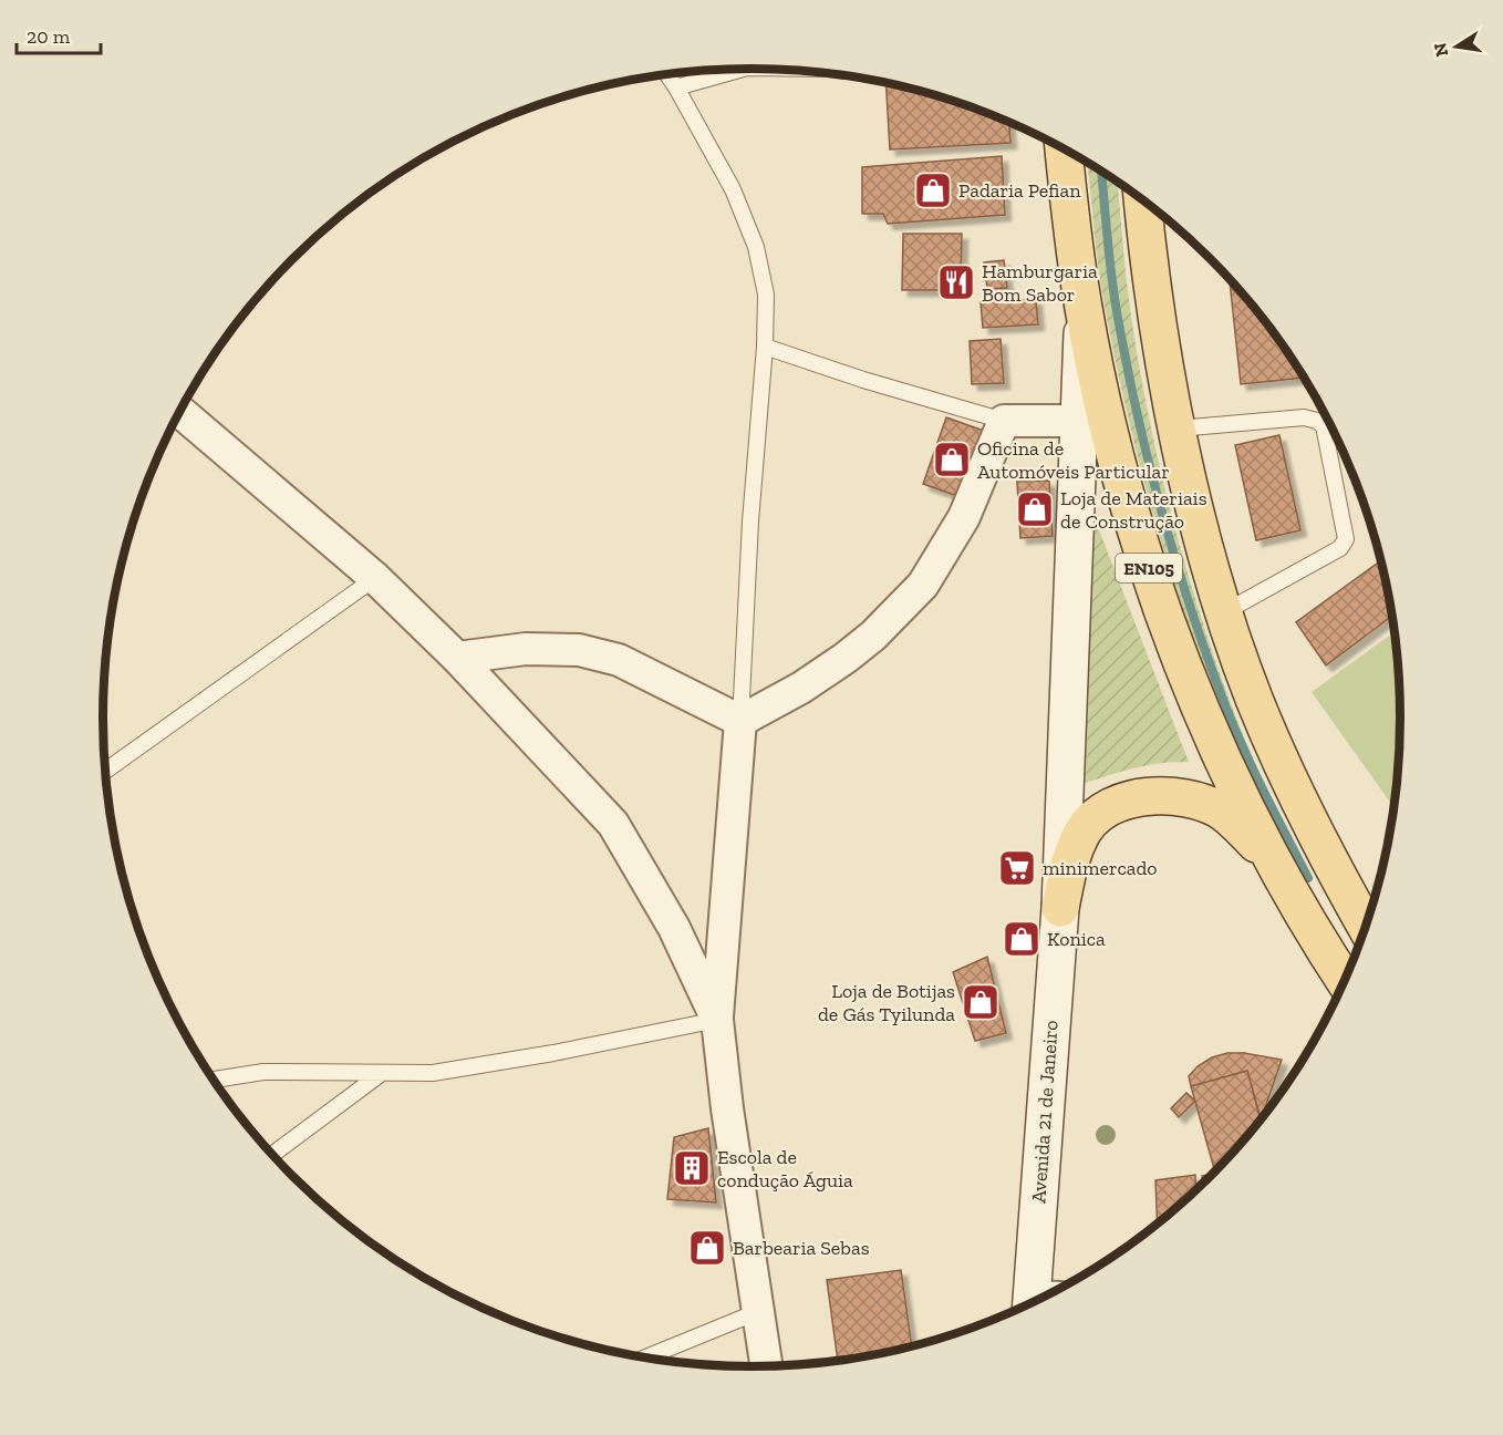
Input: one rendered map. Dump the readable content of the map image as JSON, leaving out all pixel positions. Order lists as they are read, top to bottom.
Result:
{
  "streets": {
    "main road": ["EN105", "Avenida 21 de Janeiro"]
  },
  "crossings": [
    ["EN105", "Avenida 21 de Janeiro"]
  ],
  "places": {
    "shop": [
      "Padaria Pefian",
      "Oficina de Automóveis Particular",
      "Loja de Materiais de Construção",
      "Konica",
      "Loja de Botijas de Gás Tyilunda",
      "Barbearia Sebas"
    ],
    "restaurant": ["Hamburgaria Bom Sabor"],
    "supermarket": ["minimercado"],
    "building": ["Escola de condução Águia"]
  },
  "scale_bar": "20 m",
  "north": "left"
}
